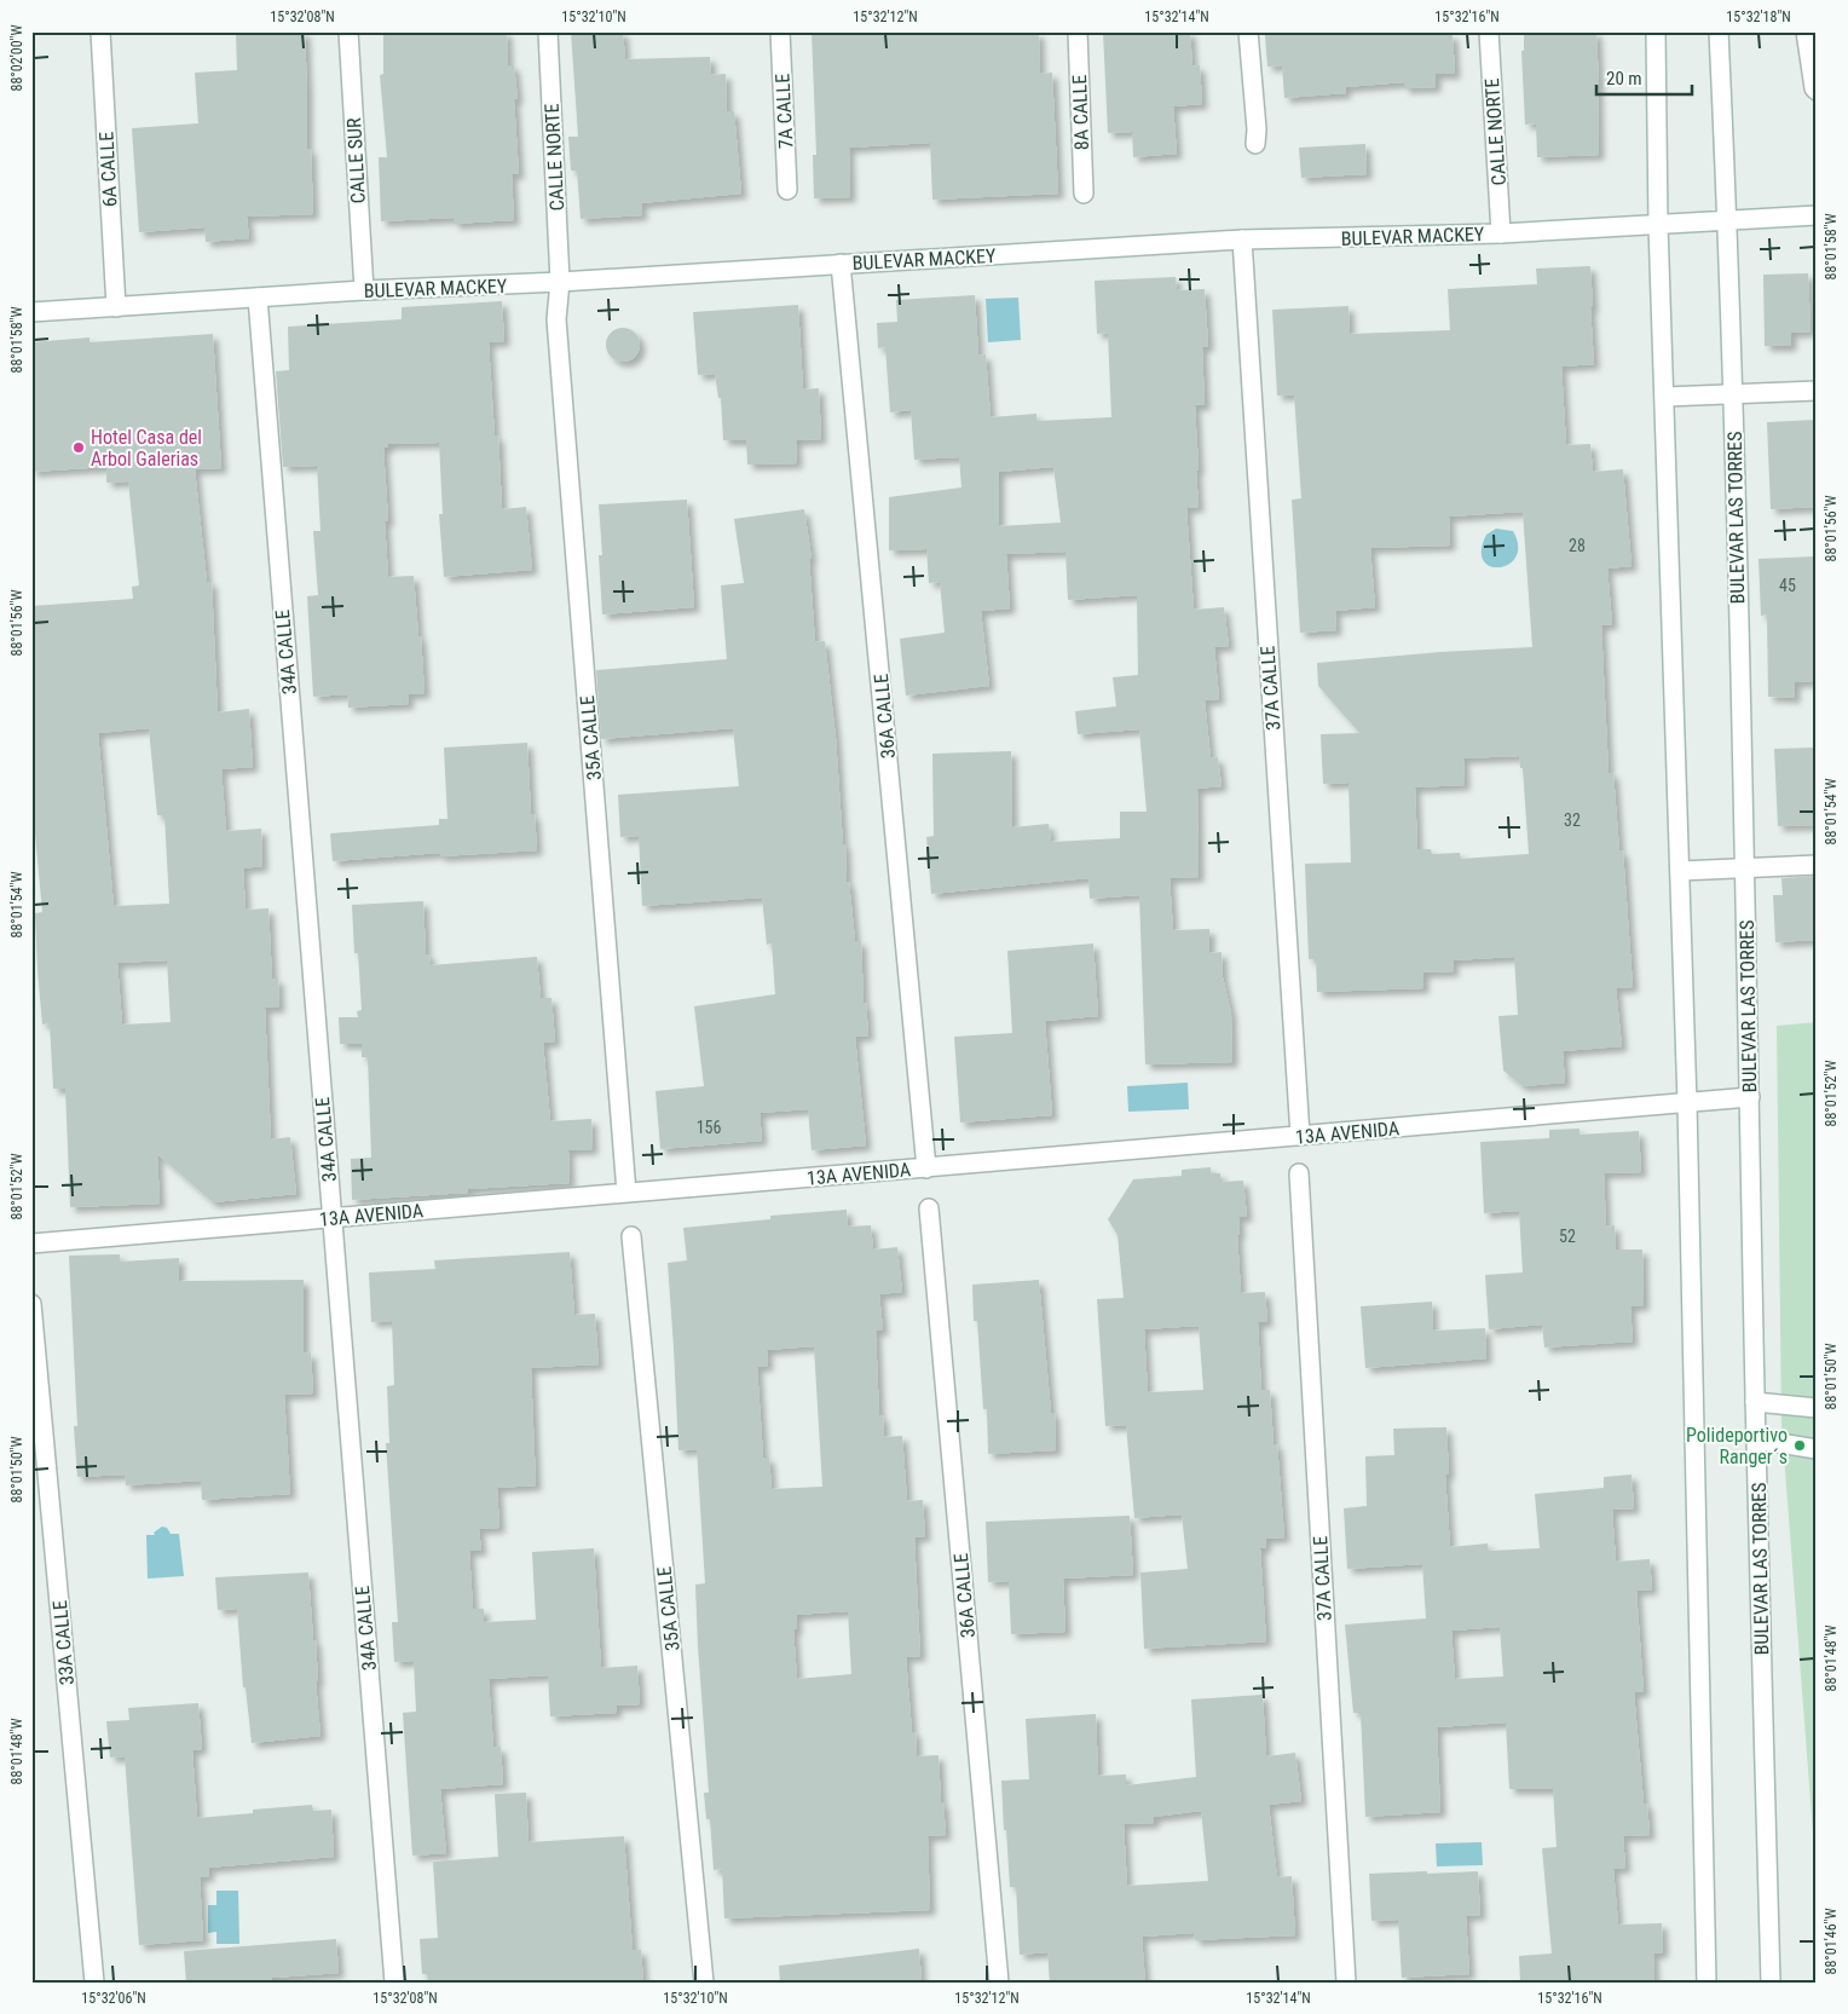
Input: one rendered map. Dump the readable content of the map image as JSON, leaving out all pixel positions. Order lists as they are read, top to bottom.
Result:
{
  "streets": {
    "street": [
      "7A CALLE",
      "8A CALLE",
      "CALLE NORTE",
      "CALLE SUR",
      "6A CALLE",
      "BULEVAR MACKEY",
      "BULEVAR LAS TORRES",
      "34A CALLE",
      "37A CALLE",
      "36A CALLE",
      "35A CALLE",
      "13A AVENIDA",
      "33A CALLE"
    ]
  },
  "crossings": [
    ["CALLE NORTE", "BULEVAR MACKEY"],
    ["CALLE NORTE", "35A CALLE"],
    ["CALLE SUR", "BULEVAR MACKEY"],
    ["6A CALLE", "BULEVAR MACKEY"],
    ["BULEVAR MACKEY", "BULEVAR LAS TORRES"],
    ["BULEVAR MACKEY", "34A CALLE"],
    ["BULEVAR MACKEY", "37A CALLE"],
    ["BULEVAR MACKEY", "36A CALLE"],
    ["BULEVAR MACKEY", "35A CALLE"],
    ["BULEVAR LAS TORRES", "13A AVENIDA"],
    ["34A CALLE", "13A AVENIDA"],
    ["37A CALLE", "13A AVENIDA"],
    ["36A CALLE", "13A AVENIDA"],
    ["35A CALLE", "13A AVENIDA"]
  ],
  "places": ["Hotel Casa del Arbol Galerias", "Polideportivo Ranger´s"],
  "house_numbers": [
    "28",
    "45",
    "32",
    "156",
    "52"
  ],
  "scale_bar": "20 m",
  "coordinates": [
    "15°32'08\"N",
    "15°32'10\"N",
    "15°32'12\"N",
    "15°32'14\"N",
    "15°32'16\"N",
    "15°32'18\"N",
    "88°02'00\"W",
    "88°01'58\"W",
    "88°01'56\"W",
    "88°01'54\"W",
    "88°01'52\"W",
    "88°01'50\"W",
    "88°01'48\"W",
    "88°01'46\"W",
    "15°32'06\"N"
  ]
}
